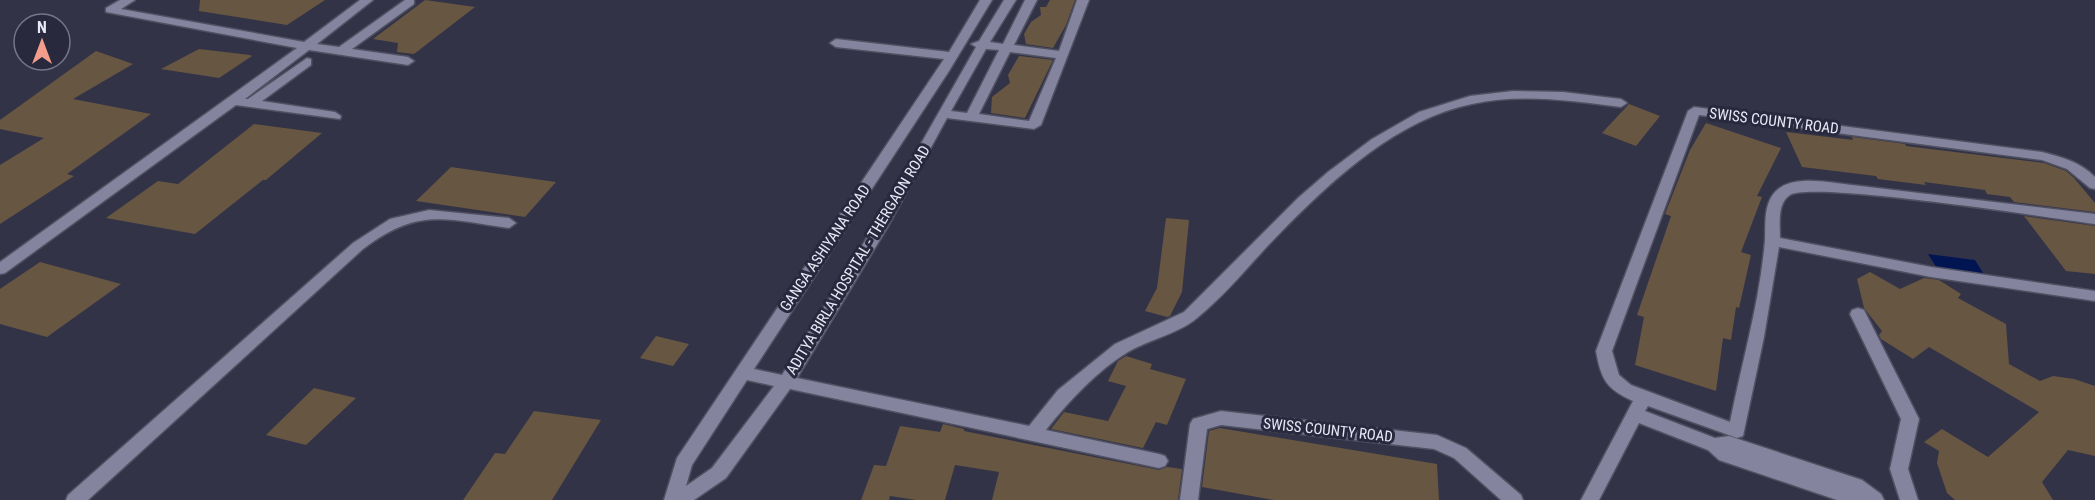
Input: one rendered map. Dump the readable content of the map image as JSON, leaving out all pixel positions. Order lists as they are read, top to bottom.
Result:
{
  "streets": {
    "street": ["SWISS COUNTY ROAD", "GANGA ASHIYANA ROAD", "ADITYA BIRLA HOSPITAL - THERGAON ROAD"]
  },
  "north": "top"
}
